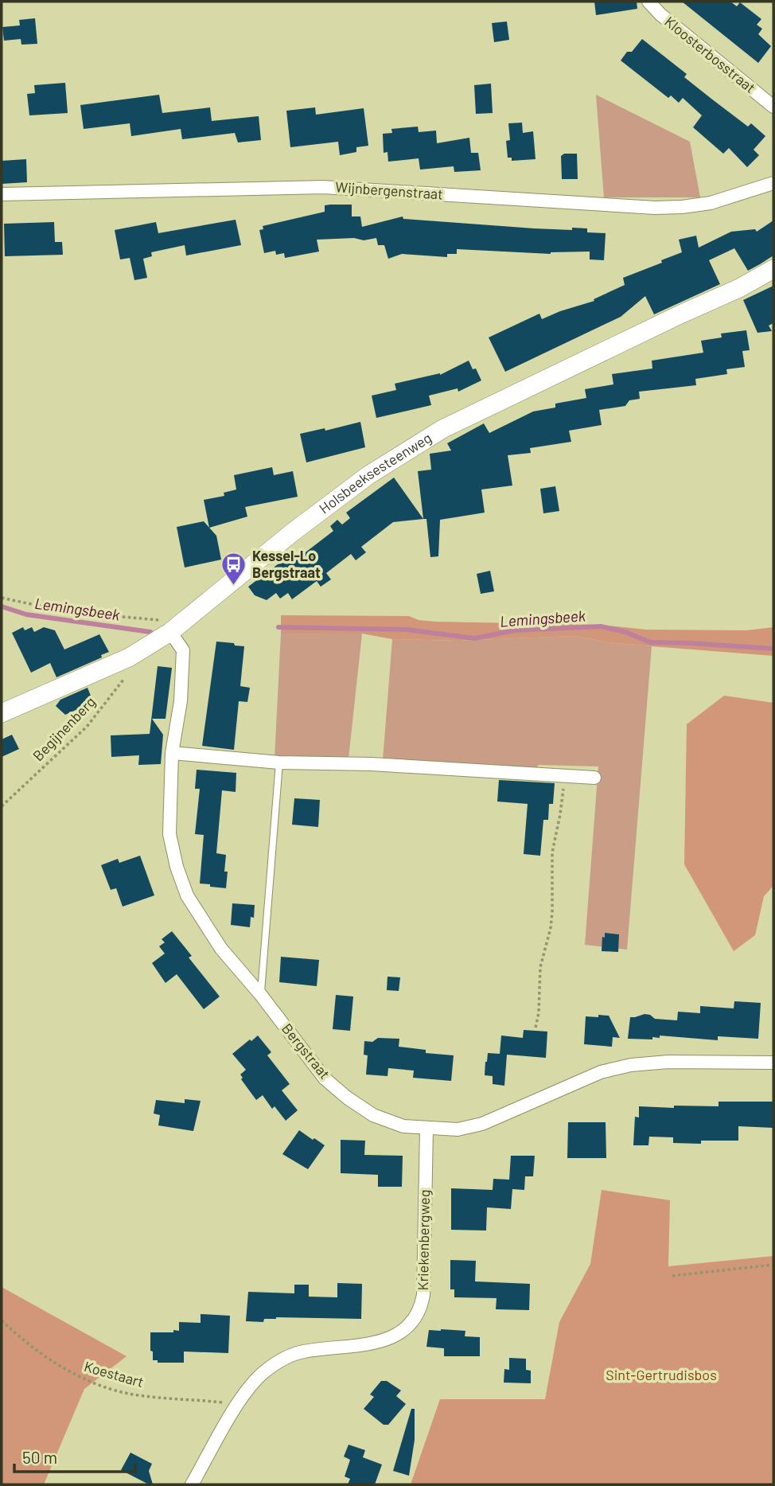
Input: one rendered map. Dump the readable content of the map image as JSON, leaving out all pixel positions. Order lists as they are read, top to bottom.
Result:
{
  "streets": {
    "street": [
      "Kloosterbosstraat",
      "Wijnbergenstraat",
      "Holsbeeksesteenweg",
      "Bergstraat",
      "Kriekenbergweg"
    ],
    "path": ["Begijnenberg", "Koestaart"]
  },
  "crossings": [
    ["Holsbeeksesteenweg", "Begijnenberg"],
    ["Holsbeeksesteenweg", "Bergstraat"],
    ["Bergstraat", "Kriekenbergweg"],
    ["Kriekenbergweg", "Koestaart"]
  ],
  "water": ["Lemingsbeek"],
  "parks": ["Sint-Gertrudisbos"],
  "places": {
    "bus stop": ["Kessel-Lo Bergstraat"]
  },
  "scale_bar": "50 m"
}
